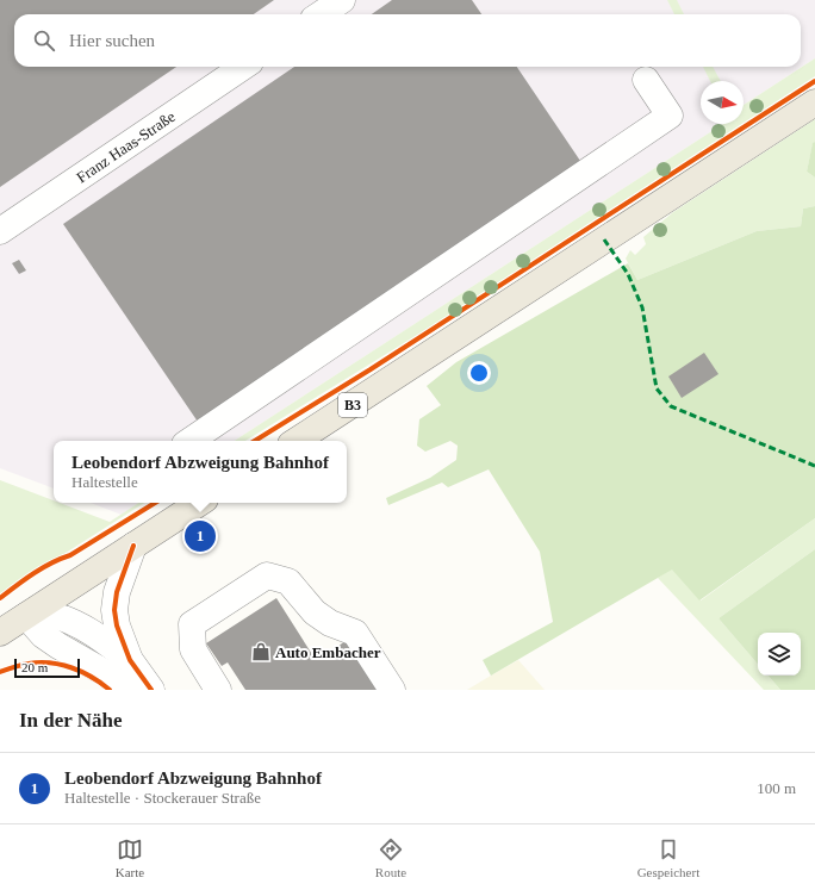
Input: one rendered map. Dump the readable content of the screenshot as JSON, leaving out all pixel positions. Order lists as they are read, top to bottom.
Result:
{
  "streets": {
    "main road": ["B3"],
    "street": ["Franz Haas-Straße"]
  },
  "places": {
    "shop": ["Auto Embacher"]
  },
  "scale_bar": "20 m",
  "north": "right",
  "page": {
    "search": "Hier suchen",
    "popup": ["Leobendorf Abzweigung Bahnhof", "Haltestelle"],
    "pins": "1",
    "scale": "20 m",
    "heading": "In der Nähe",
    "list": [
      {
        "mark": "1",
        "name": "Leobendorf Abzweigung Bahnhof",
        "note": "Haltestelle · Stockerauer Straße",
        "value": "100 m"
      }
    ],
    "nav": ["Karte", "Route", "Gespeichert"]
  }
}
